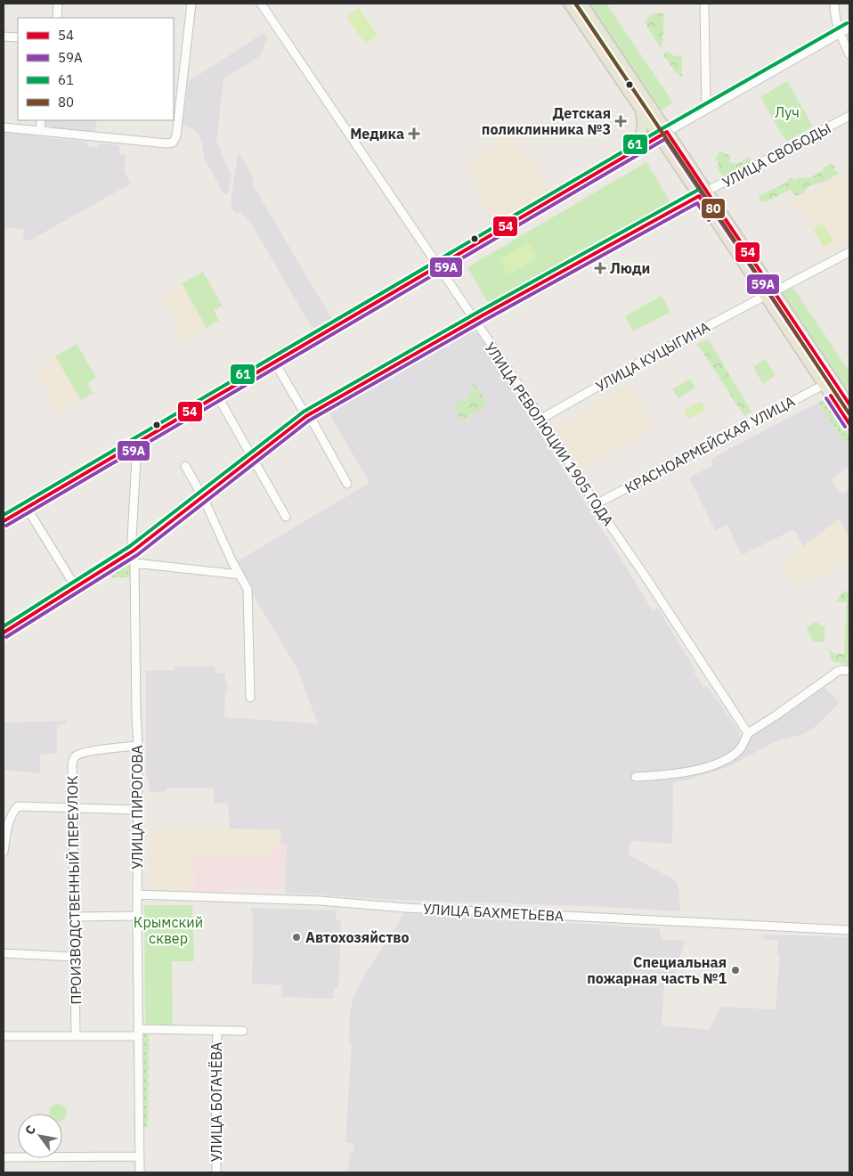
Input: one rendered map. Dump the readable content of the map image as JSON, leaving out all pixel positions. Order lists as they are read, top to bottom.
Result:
{
  "streets": {
    "main road": ["УЛИЦА СВОБОДЫ"],
    "street": [
      "УЛИЦА КУЦЫГИНА",
      "УЛИЦА РЕВОЛЮЦИИ 1905 ГОДА",
      "КРАСНОАРМЕЙСКАЯ УЛИЦА",
      "УЛИЦА ПИРОГОВА",
      "ПРОИЗВОДСТВЕННЫЙ ПЕРЕУЛОК",
      "УЛИЦА БАХМЕТЬЕВА",
      "УЛИЦА БОГАЧЁВА"
    ]
  },
  "crossings": [
    ["УЛИЦА СВОБОДЫ", "УЛИЦА РЕВОЛЮЦИИ 1905 ГОДА"],
    ["УЛИЦА СВОБОДЫ", "УЛИЦА ПИРОГОВА"],
    ["УЛИЦА КУЦЫГИНА", "УЛИЦА РЕВОЛЮЦИИ 1905 ГОДА"],
    ["УЛИЦА РЕВОЛЮЦИИ 1905 ГОДА", "КРАСНОАРМЕЙСКАЯ УЛИЦА"],
    ["УЛИЦА ПИРОГОВА", "ПРОИЗВОДСТВЕННЫЙ ПЕРЕУЛОК"],
    ["УЛИЦА ПИРОГОВА", "УЛИЦА БАХМЕТЬЕВА"]
  ],
  "parks": ["Луч", "Крымский сквер"],
  "places": {
    "health": ["Детская поликлинника №3", "Медика", "Люди"],
    "other": ["Автохозяйство", "Специальная пожарная часть №1"]
  },
  "lines": [
    "transit line 80",
    "transit line 61",
    "transit line 54",
    "transit line 59А"
  ],
  "legend": [
    "54",
    "59А",
    "61",
    "80"
  ],
  "north": "top left"
}
